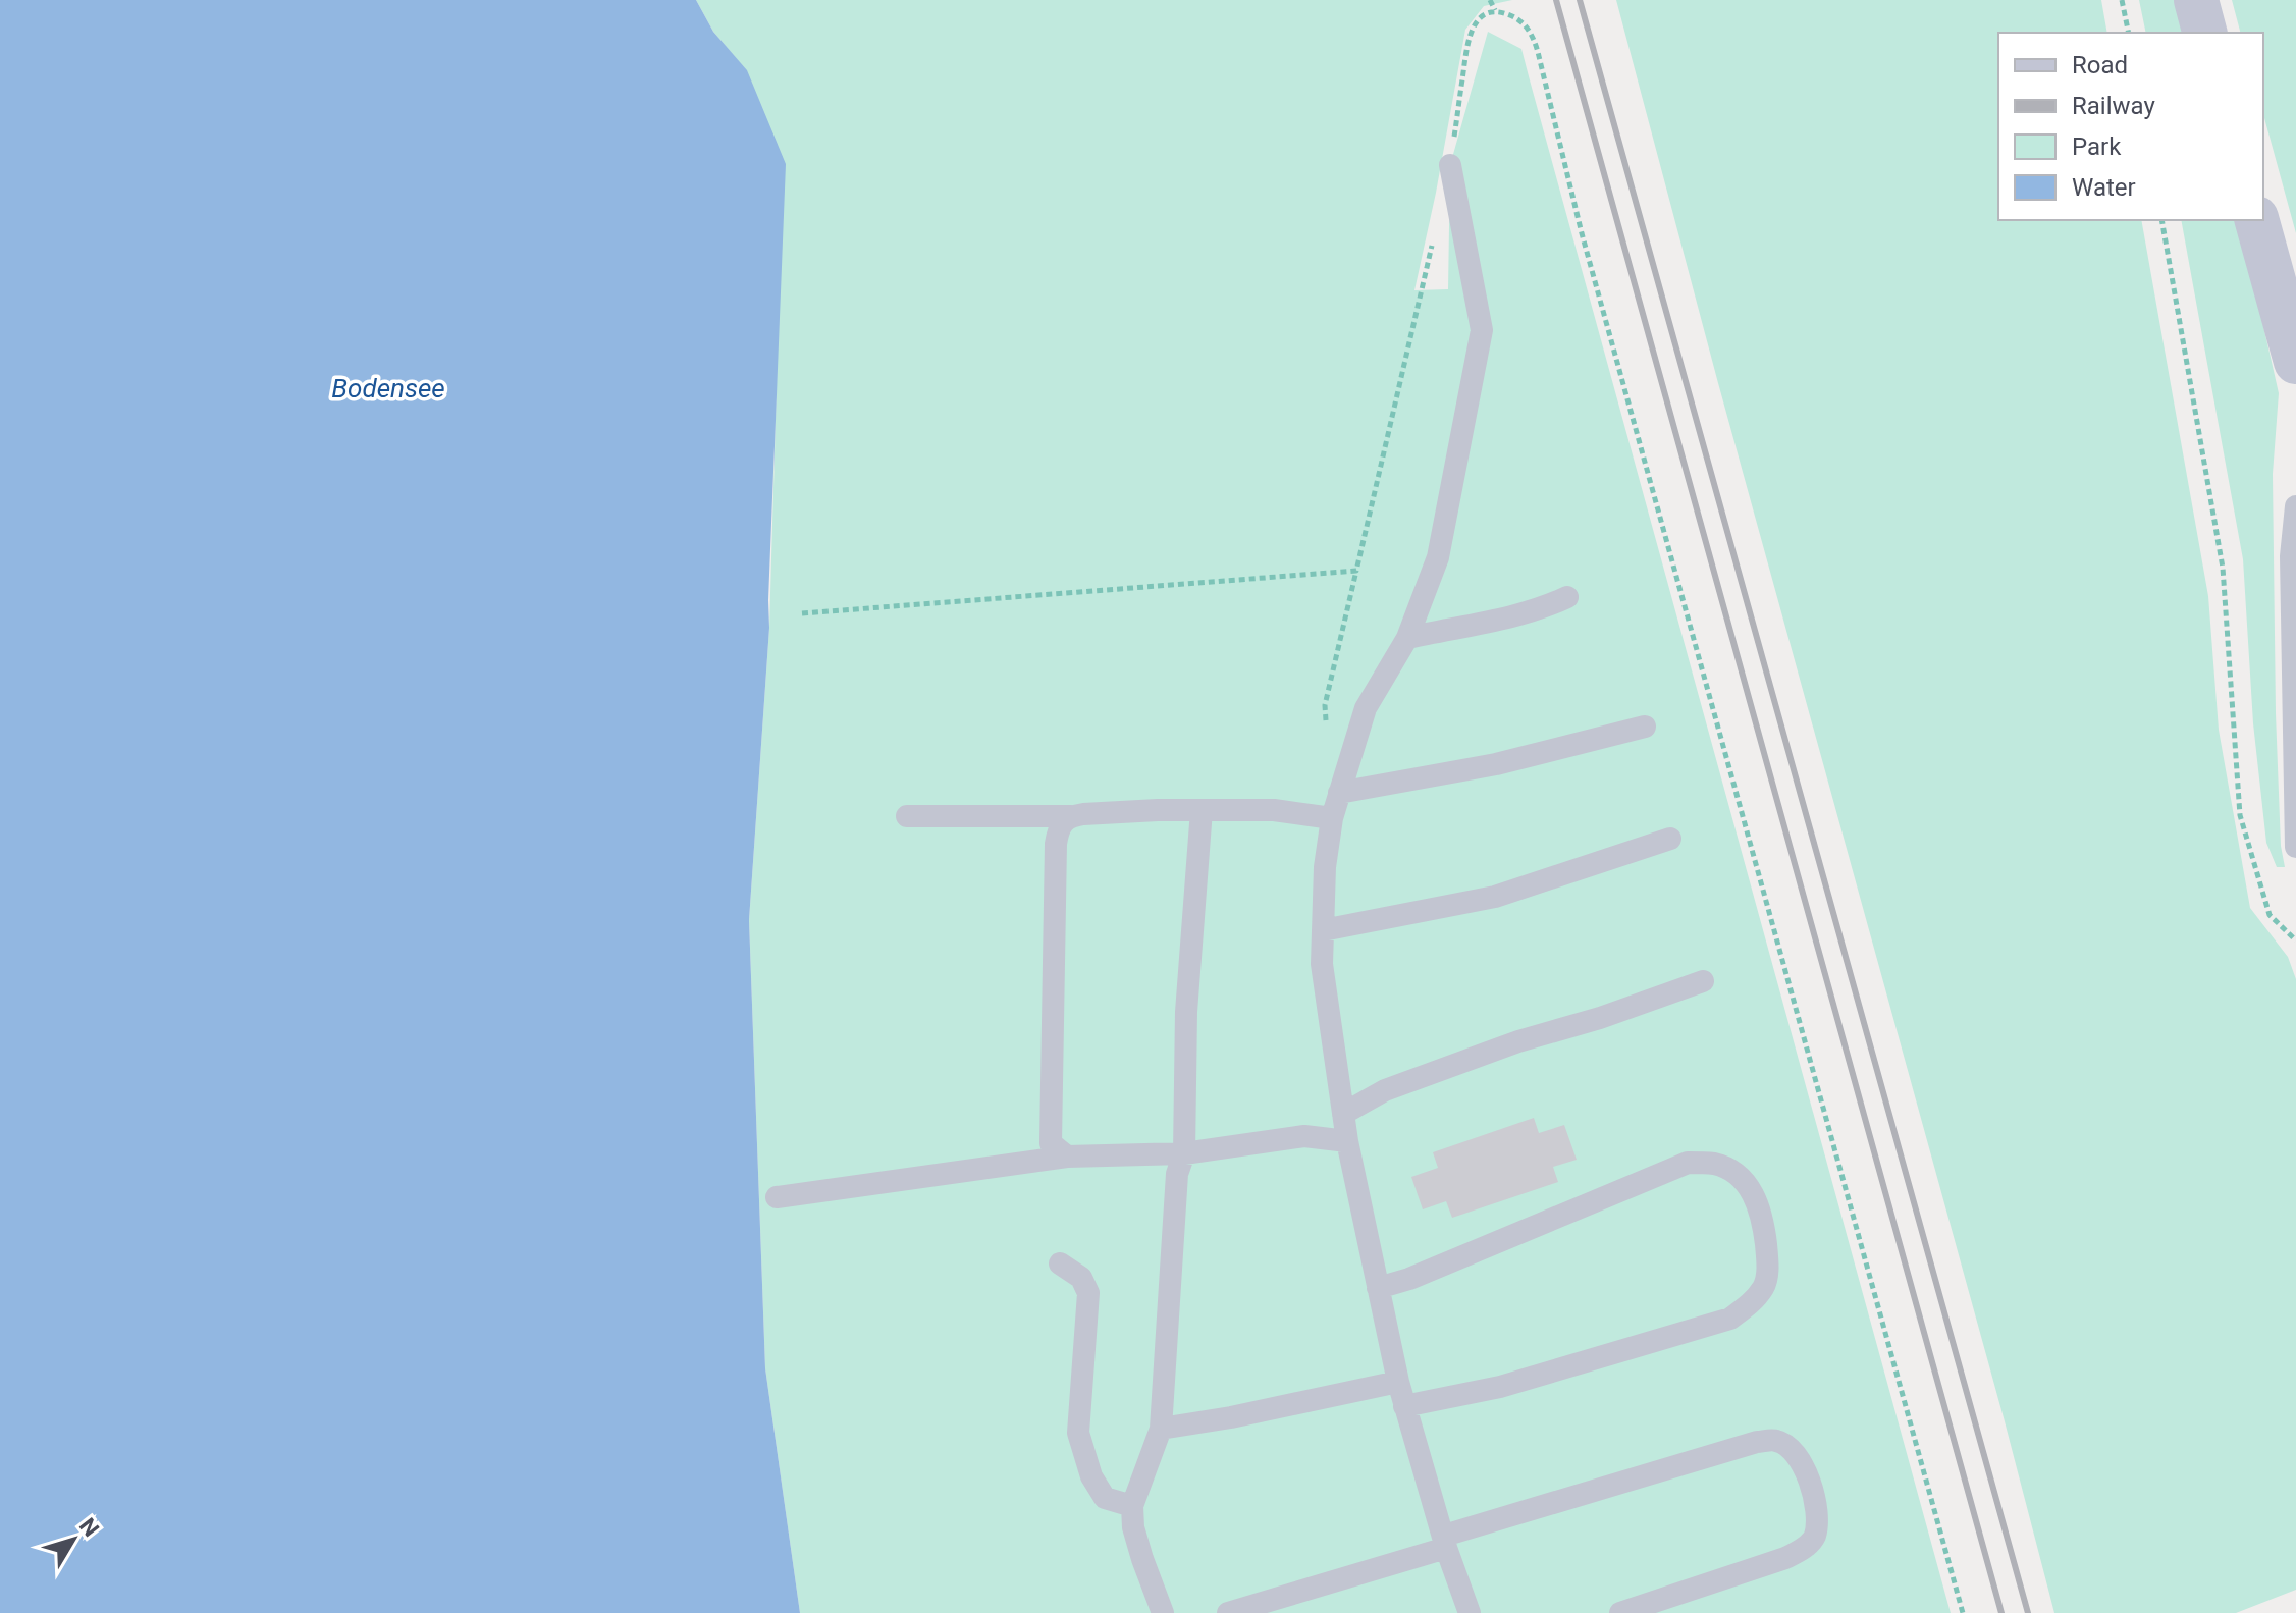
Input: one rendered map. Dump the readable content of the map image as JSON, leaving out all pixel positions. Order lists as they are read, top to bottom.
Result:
{
  "water": ["Bodensee"],
  "legend": [
    "Road",
    "Railway",
    "Park",
    "Water"
  ],
  "north": "top right"
}
